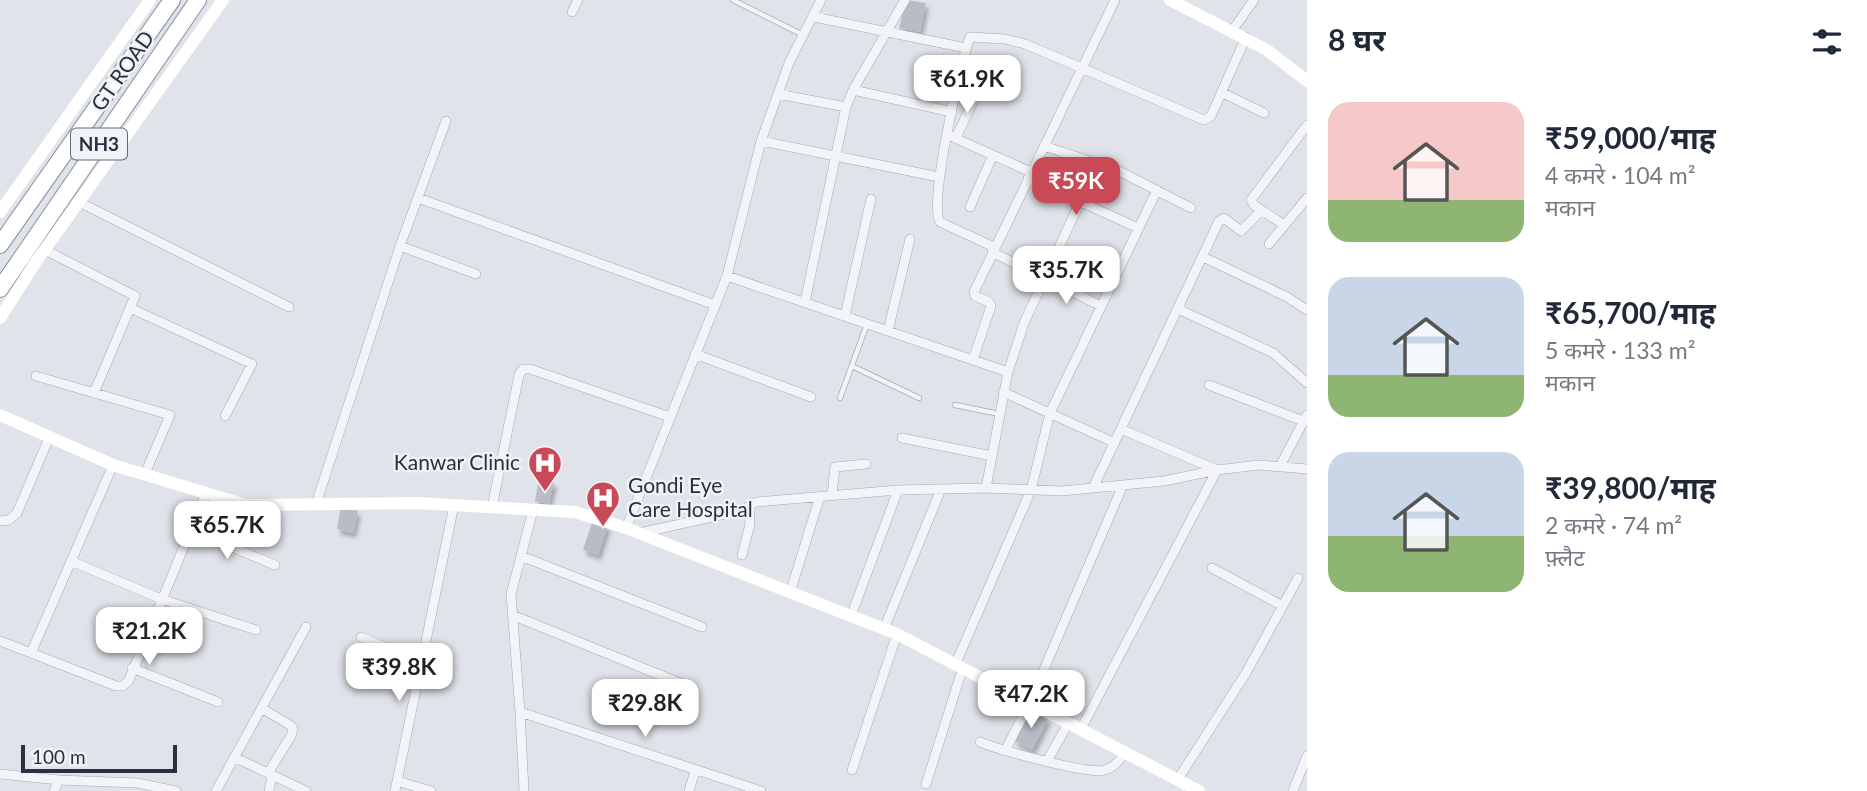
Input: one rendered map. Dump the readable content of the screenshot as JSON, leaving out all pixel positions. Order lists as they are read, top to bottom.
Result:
{
  "streets": {
    "highway": ["GT ROAD", "NH3"]
  },
  "places": {
    "hospital": ["Kanwar Clinic", "Gondi Eye Care Hospital"]
  },
  "scale_bar": "100 m",
  "page": {
    "heading": "8 घर",
    "price": [
      "₹61.9K",
      "₹59K",
      "₹35.7K",
      "₹65.7K",
      "₹21.2K",
      "₹39.8K",
      "₹47.2K",
      "₹29.8K"
    ],
    "list": [
      {
        "name": "₹59,000/माह",
        "note": "4 कमरे · 104 m² · मकान"
      },
      {
        "name": "₹65,700/माह",
        "note": "5 कमरे · 133 m² · मकान"
      },
      {
        "name": "₹39,800/माह",
        "note": "2 कमरे · 74 m² · फ़्लैट"
      }
    ],
    "scale": "100 m"
  }
}
